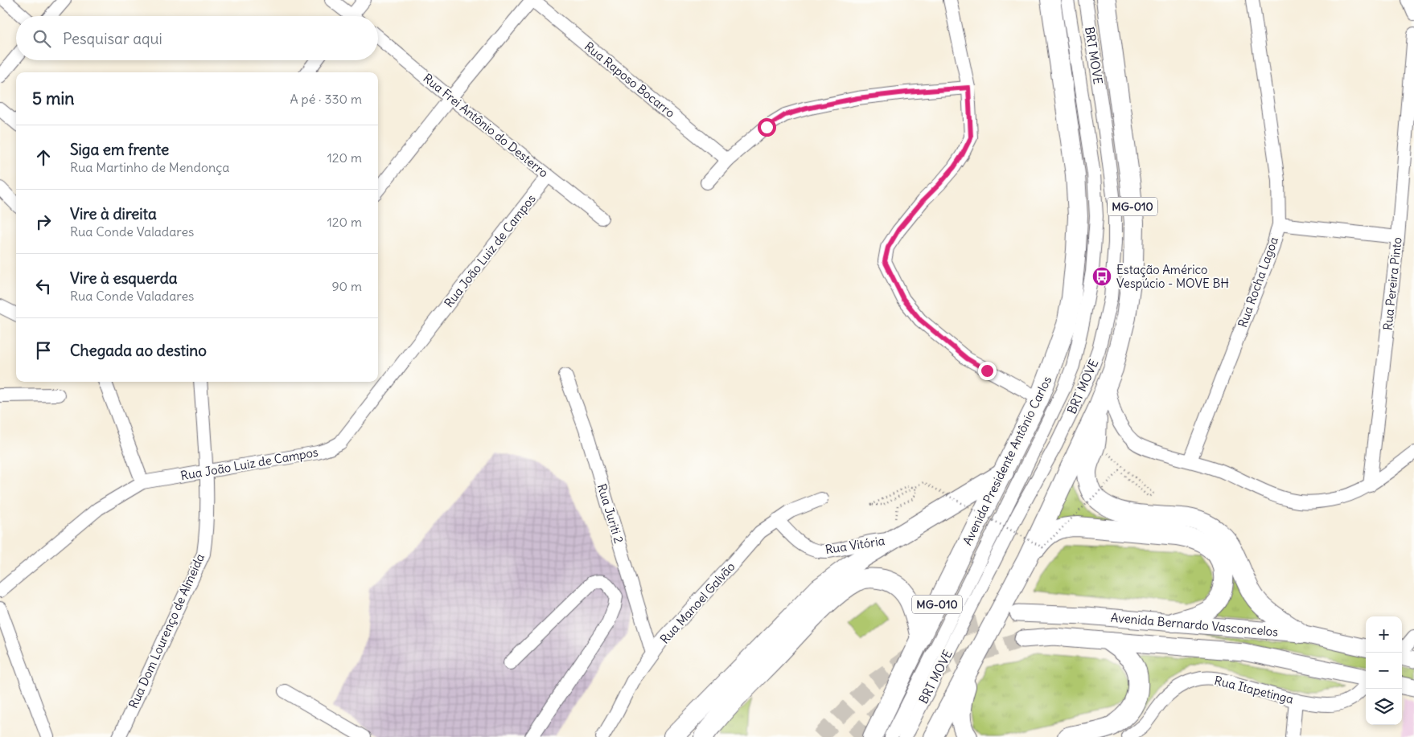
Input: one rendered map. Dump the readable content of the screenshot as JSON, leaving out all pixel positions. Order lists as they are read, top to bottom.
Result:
{
  "streets": {
    "highway": ["MG-010", "Avenida Presidente Antônio Carlos"],
    "main road": ["Avenida Bernardo Vasconcelos"],
    "street": [
      "BRT MOVE",
      "Rua Raposo Bocarro",
      "Rua Frei Antônio do Desterro",
      "Rua João Luiz de Campos",
      "Rua Rocha Lagoa",
      "Rua Pereira Pinto",
      "Rua Juriti 2",
      "Rua Vitória",
      "Rua Manoel Galvão",
      "Rua Dom Lourenço de Almeida",
      "Rua Itapetinga"
    ]
  },
  "crossings": [
    ["Rua Frei Antônio do Desterro", "Rua João Luiz de Campos"],
    ["Rua João Luiz de Campos", "Rua Dom Lourenço de Almeida"],
    ["Rua Juriti 2", "Rua Manoel Galvão"],
    ["Rua Vitória", "Rua Manoel Galvão"]
  ],
  "places": {
    "bus stop": ["Estação Américo Vespúcio - MOVE BH"]
  },
  "page": {
    "search": "Pesquisar aqui",
    "heading": ["5 min", "A pé · 330 m"],
    "list": [
      ["Siga em frente", "Rua Martinho de Mendonça", "120 m"],
      ["Vire à direita", "Rua Conde Valadares", "120 m"],
      ["Vire à esquerda", "Rua Conde Valadares", "90 m"],
      "Chegada ao destino"
    ],
    "map_buttons": ["+", "−"]
  }
}
